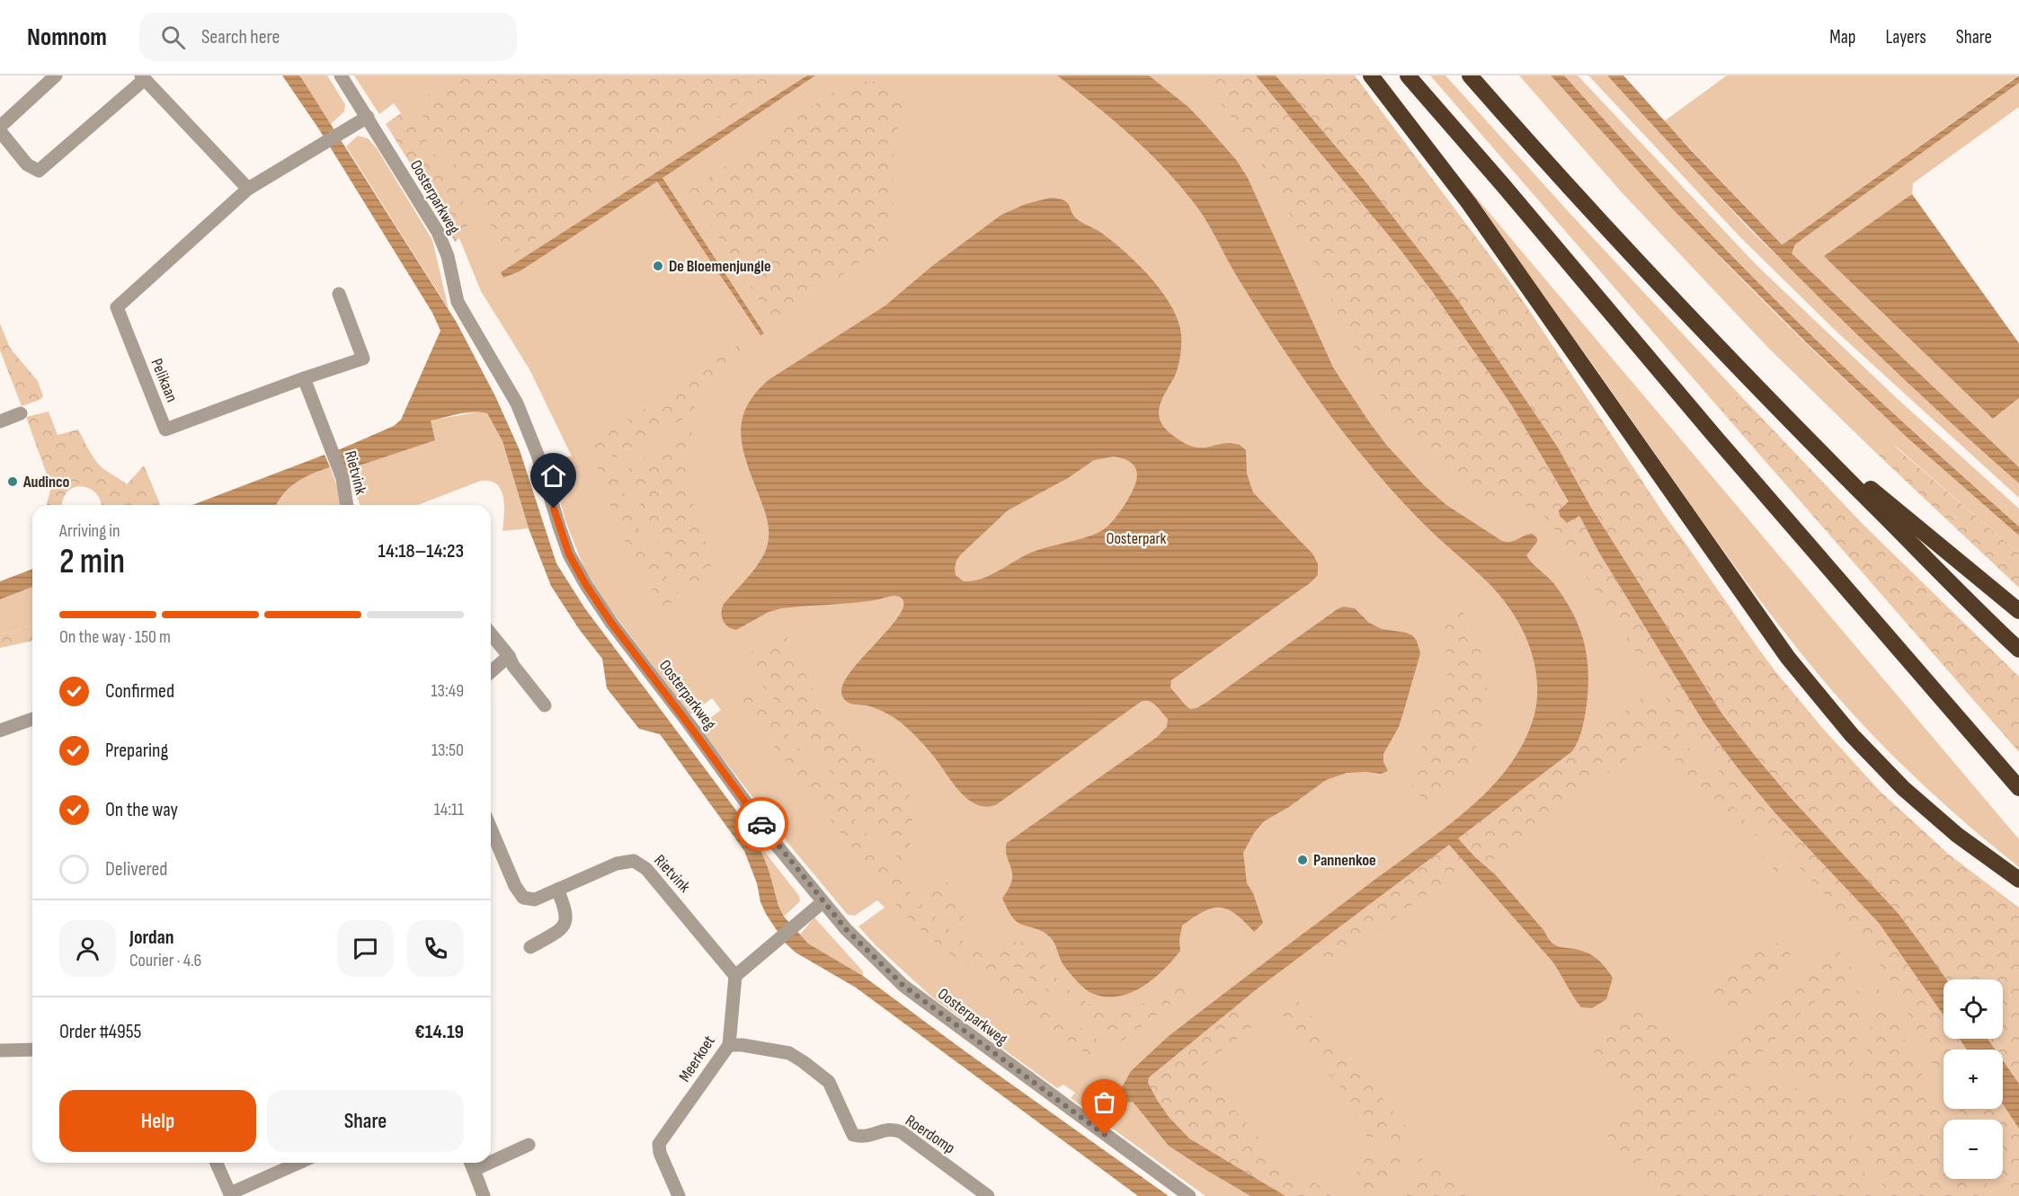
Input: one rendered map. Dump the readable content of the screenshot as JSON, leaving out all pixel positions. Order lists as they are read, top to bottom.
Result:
{
  "streets": {
    "street": [
      "Oosterparkweg",
      "Pelikaan",
      "Rietvink",
      "Meerkoet",
      "Roerdomp"
    ]
  },
  "crossings": [
    ["Oosterparkweg", "Pelikaan"],
    ["Pelikaan", "Rietvink"],
    ["Rietvink", "Meerkoet"],
    ["Meerkoet", "Roerdomp"]
  ],
  "parks": ["Oosterpark"],
  "places": ["De Bloemenjungle", "Audinco", "Pannenkoe"],
  "page": {
    "header": "Nomnom",
    "search": "Search here",
    "nav": ["Map", "Layers", "Share"],
    "heading": ["2 min", "Arriving in", "14:18–14:23"],
    "panel": [
      "Jordan",
      "Courier · 4.6",
      "Order #4955",
      "€14.19"
    ],
    "bar": "On the way · 150 m",
    "list": [
      ["Confirmed", "13:49"],
      ["Preparing", "13:50"],
      ["On the way", "14:11"],
      "Delivered"
    ],
    "map_buttons": ["+", "−"],
    "buttons": ["Help", "Share"]
  }
}
